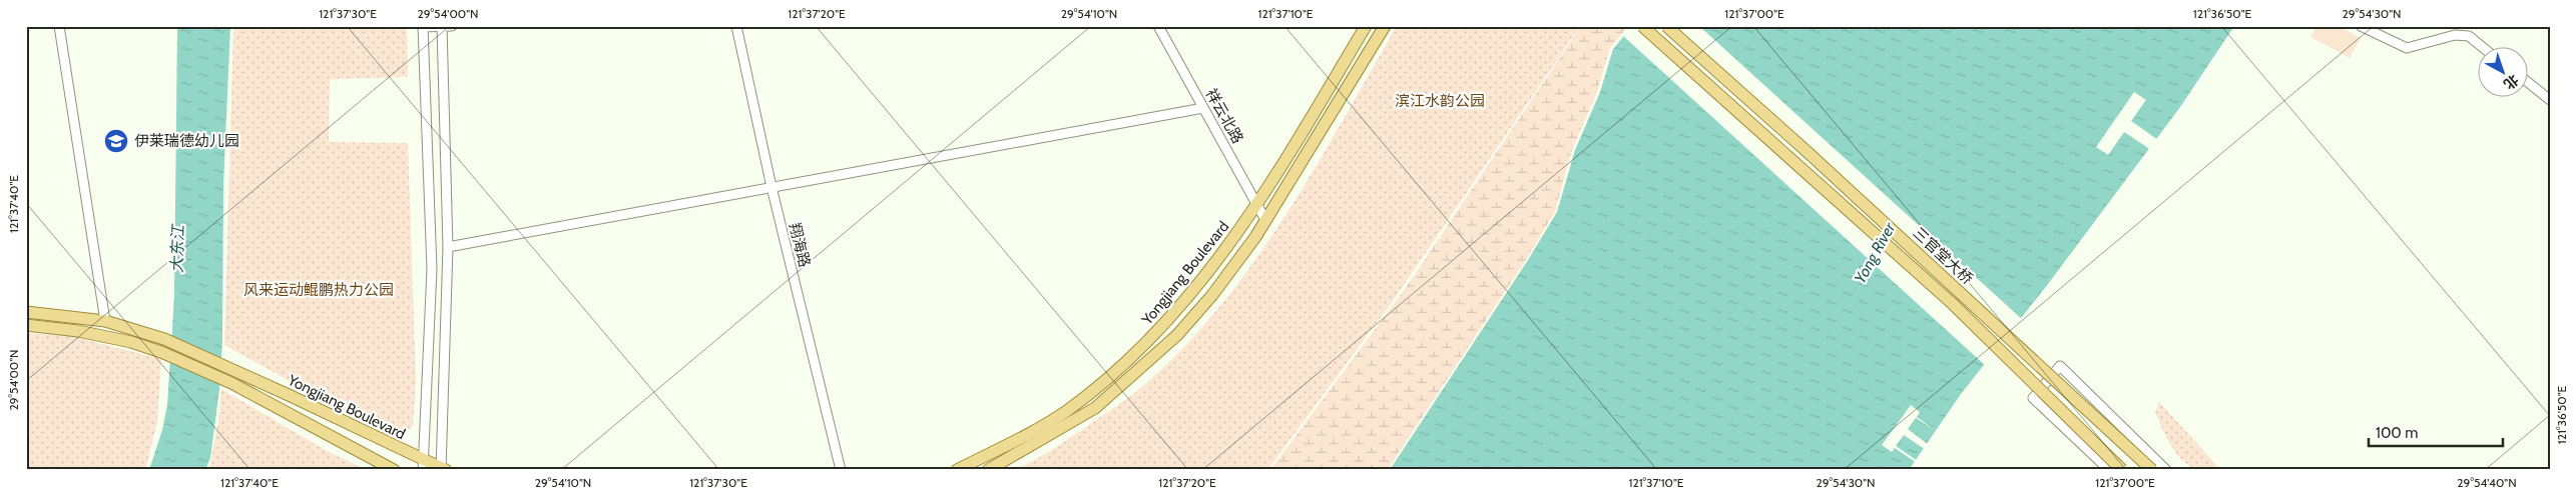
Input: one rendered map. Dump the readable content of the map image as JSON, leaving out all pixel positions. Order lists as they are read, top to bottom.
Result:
{
  "streets": {
    "main road": ["三官堂大桥", "Yongjiang Boulevard"],
    "street": ["祥云北路", "翔海路"]
  },
  "crossings": [
    ["祥云北路", "Yongjiang Boulevard"]
  ],
  "water": ["大东江", "Yong River"],
  "parks": ["滨江水韵公园", "风来运动鲲鹏热力公园"],
  "places": {
    "school or university": ["伊莱瑞德幼儿园"]
  },
  "scale_bar": "100 m",
  "north": "bottom right",
  "coordinates": [
    "121°37'30\"E",
    "29°54'00\"N",
    "121°37'20\"E",
    "29°54'10\"N",
    "121°37'10\"E",
    "121°37'00\"E",
    "121°36'50\"E",
    "29°54'30\"N",
    "121°37'40\"E",
    "29°54'40\"N"
  ]
}
